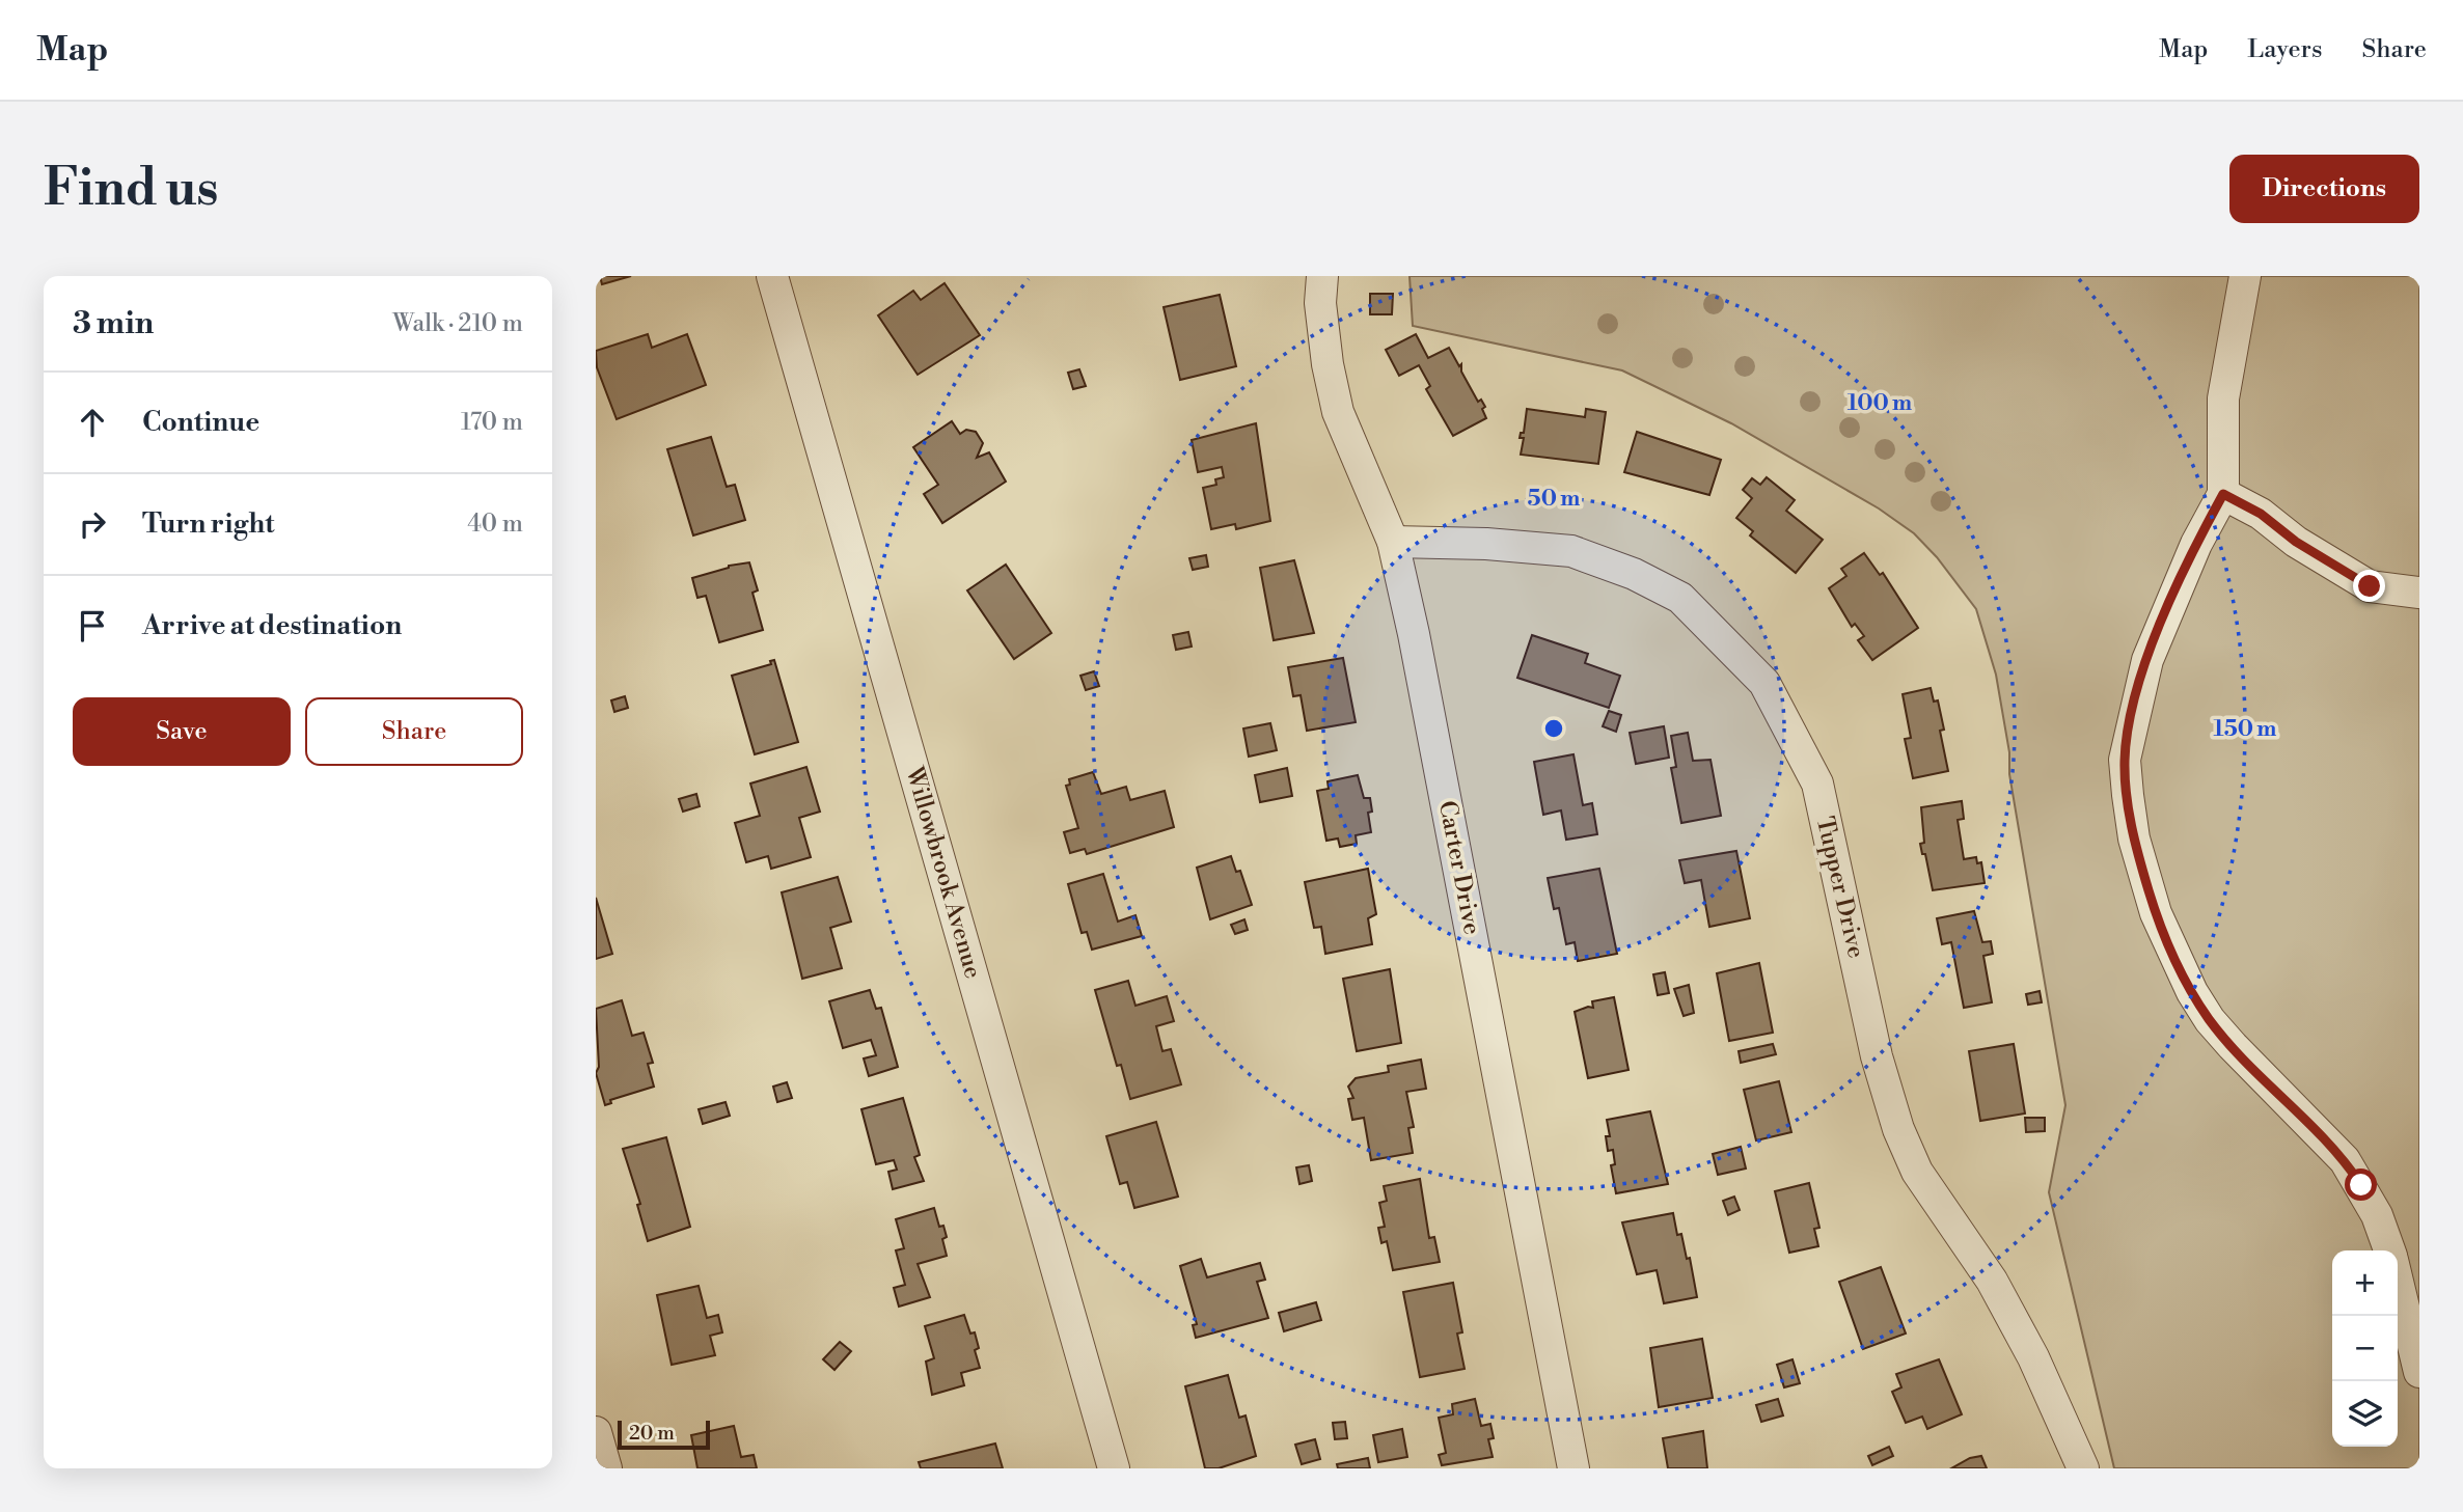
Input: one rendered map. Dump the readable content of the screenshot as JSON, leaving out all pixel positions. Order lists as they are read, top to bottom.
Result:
{
  "streets": {
    "street": ["Carter Drive", "Willowbrook Avenue", "Tupper Drive"]
  },
  "crossings": [
    ["Carter Drive", "Tupper Drive"]
  ],
  "scale_bar": "20 m",
  "page": {
    "header": "Map",
    "nav": ["Map", "Layers", "Share"],
    "buttons": [
      "Directions",
      ["Save", "Share"]
    ],
    "title": "Find us",
    "heading": ["3 min", "Walk · 210 m"],
    "list": [
      ["Continue", "170 m"],
      ["Turn right", "40 m"],
      "Arrive at destination"
    ],
    "map_buttons": ["+", "−"],
    "scale": "20 m"
  },
  "rings": ["100 m", "50 m", "150 m"]
}
